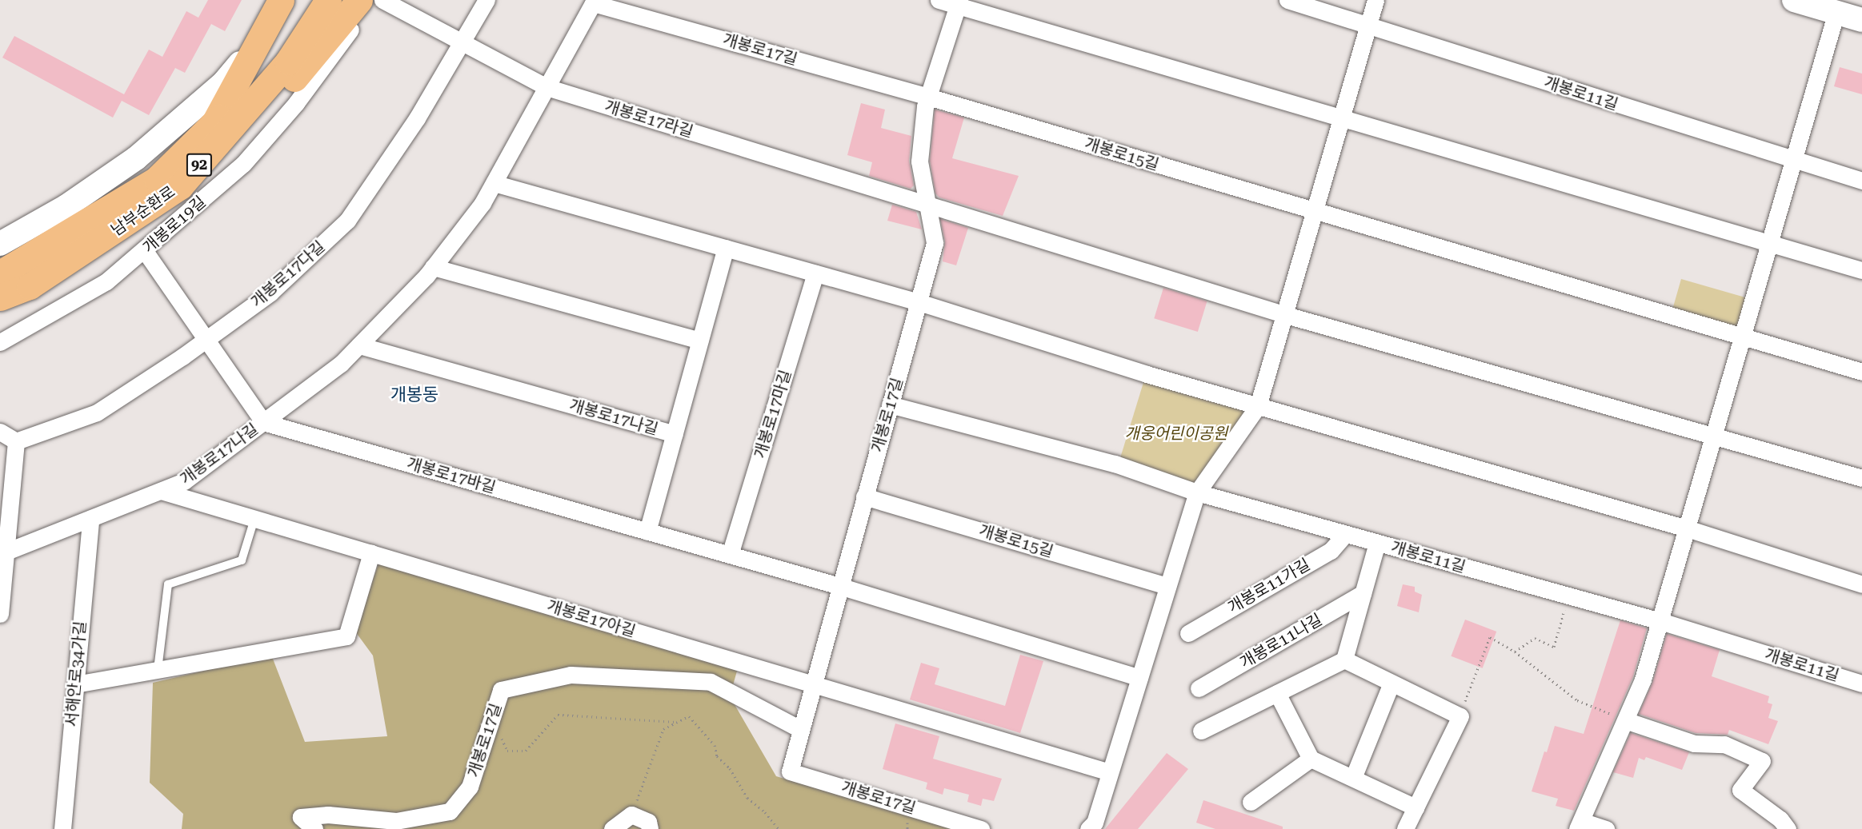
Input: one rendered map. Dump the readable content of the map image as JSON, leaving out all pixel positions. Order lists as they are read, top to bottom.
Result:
{
  "streets": {
    "main road": ["92", "남부순환로"],
    "street": [
      "개봉로17길",
      "개봉로11길",
      "개봉로17라길",
      "개봉로15길",
      "개봉로19길",
      "개봉로17다길",
      "개봉로17마길",
      "개봉로17나길",
      "개봉로17바길",
      "개봉로11가길",
      "개봉로17아길",
      "개봉로11나길",
      "서해안로34가길"
    ]
  },
  "crossings": [
    ["개봉로17길", "개봉로17라길"],
    ["개봉로17길", "개봉로15길"],
    ["개봉로17길", "개봉로17나길"],
    ["개봉로17길", "개봉로17바길"],
    ["개봉로17길", "개봉로17아길"],
    ["개봉로11길", "개봉로11가길"],
    ["개봉로17라길", "개봉로17다길"],
    ["개봉로17라길", "개봉로17나길"],
    ["개봉로17마길", "개봉로17바길"],
    ["개봉로17나길", "개봉로17바길"],
    ["개봉로17나길", "개봉로17아길"],
    ["개봉로17나길", "서해안로34가길"]
  ],
  "districts": ["개봉동"],
  "parks": ["개웅어린이공원"]
}
